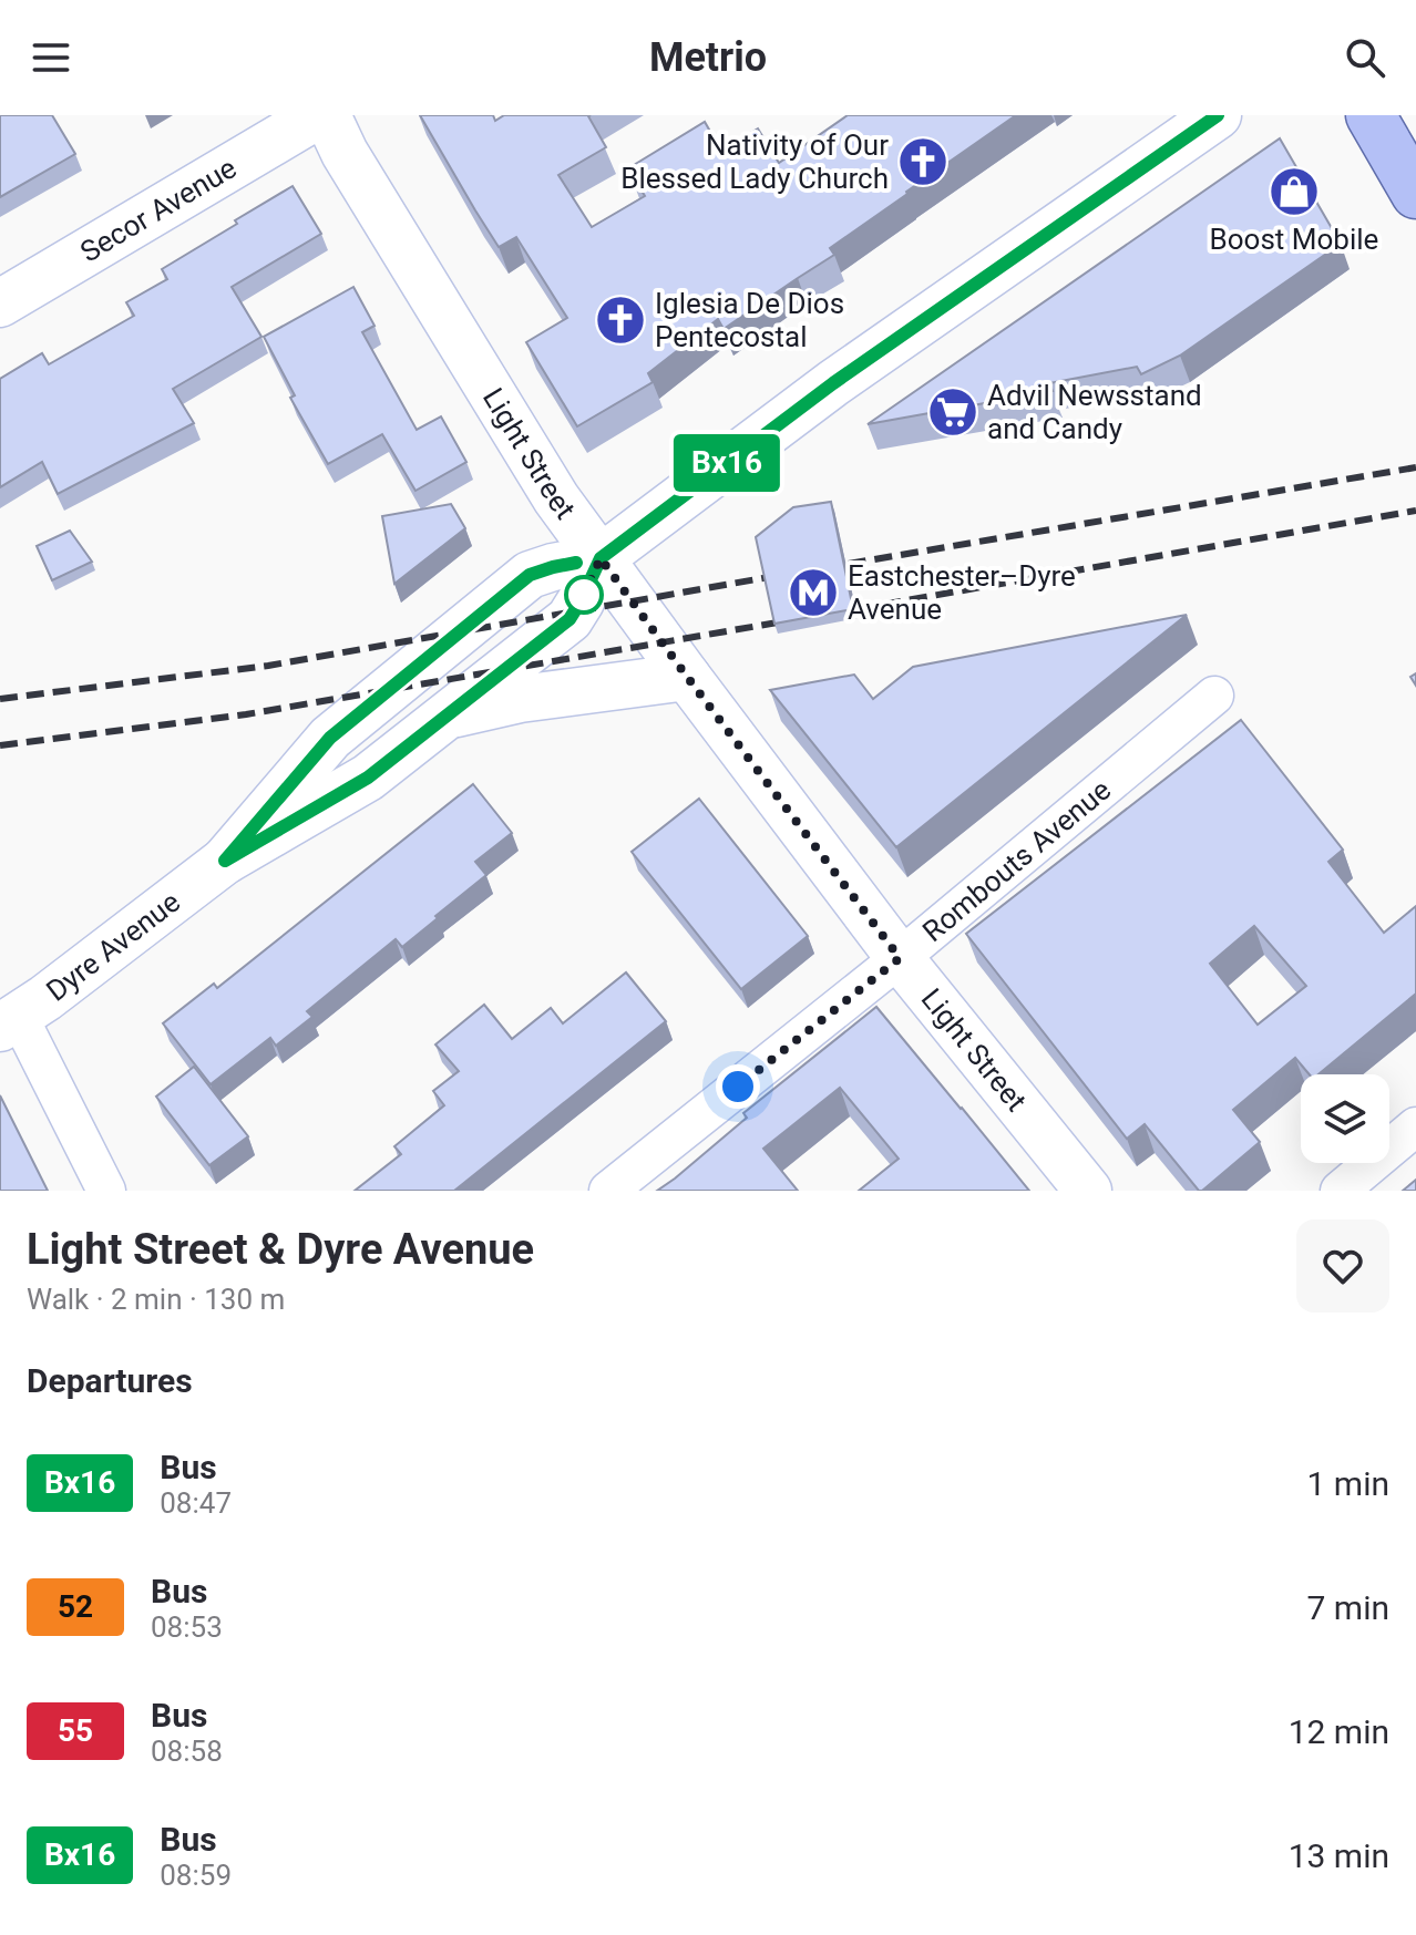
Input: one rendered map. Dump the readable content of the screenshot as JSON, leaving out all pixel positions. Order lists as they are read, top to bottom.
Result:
{
  "streets": {
    "street": [
      "Secor Avenue",
      "Light Street",
      "Rombouts Avenue",
      "Dyre Avenue"
    ]
  },
  "crossings": [
    ["Light Street", "Rombouts Avenue"],
    ["Light Street", "Dyre Avenue"]
  ],
  "places": {
    "church": ["Nativity of Our Blessed Lady Church", "Iglesia De Dios Pentecostal"],
    "shop": ["Boost Mobile"],
    "supermarket": ["Advil Newsstand and Candy"],
    "metro station": ["Eastchester–Dyre Avenue"]
  },
  "lines": ["bus line Bx16"],
  "page": {
    "header": "Metrio",
    "on_map": "Bx16",
    "heading": [
      ["Light Street & Dyre Avenue", "Walk · 2 min · 130 m"],
      "Departures"
    ],
    "list": [
      {
        "mark": "Bx16",
        "name": "Bus",
        "note": "08:47",
        "value": "1 min"
      },
      {
        "mark": "52",
        "name": "Bus",
        "note": "08:53",
        "value": "7 min"
      },
      {
        "mark": "55",
        "name": "Bus",
        "note": "08:58",
        "value": "12 min"
      },
      {
        "mark": "Bx16",
        "name": "Bus",
        "note": "08:59",
        "value": "13 min"
      }
    ]
  }
}
